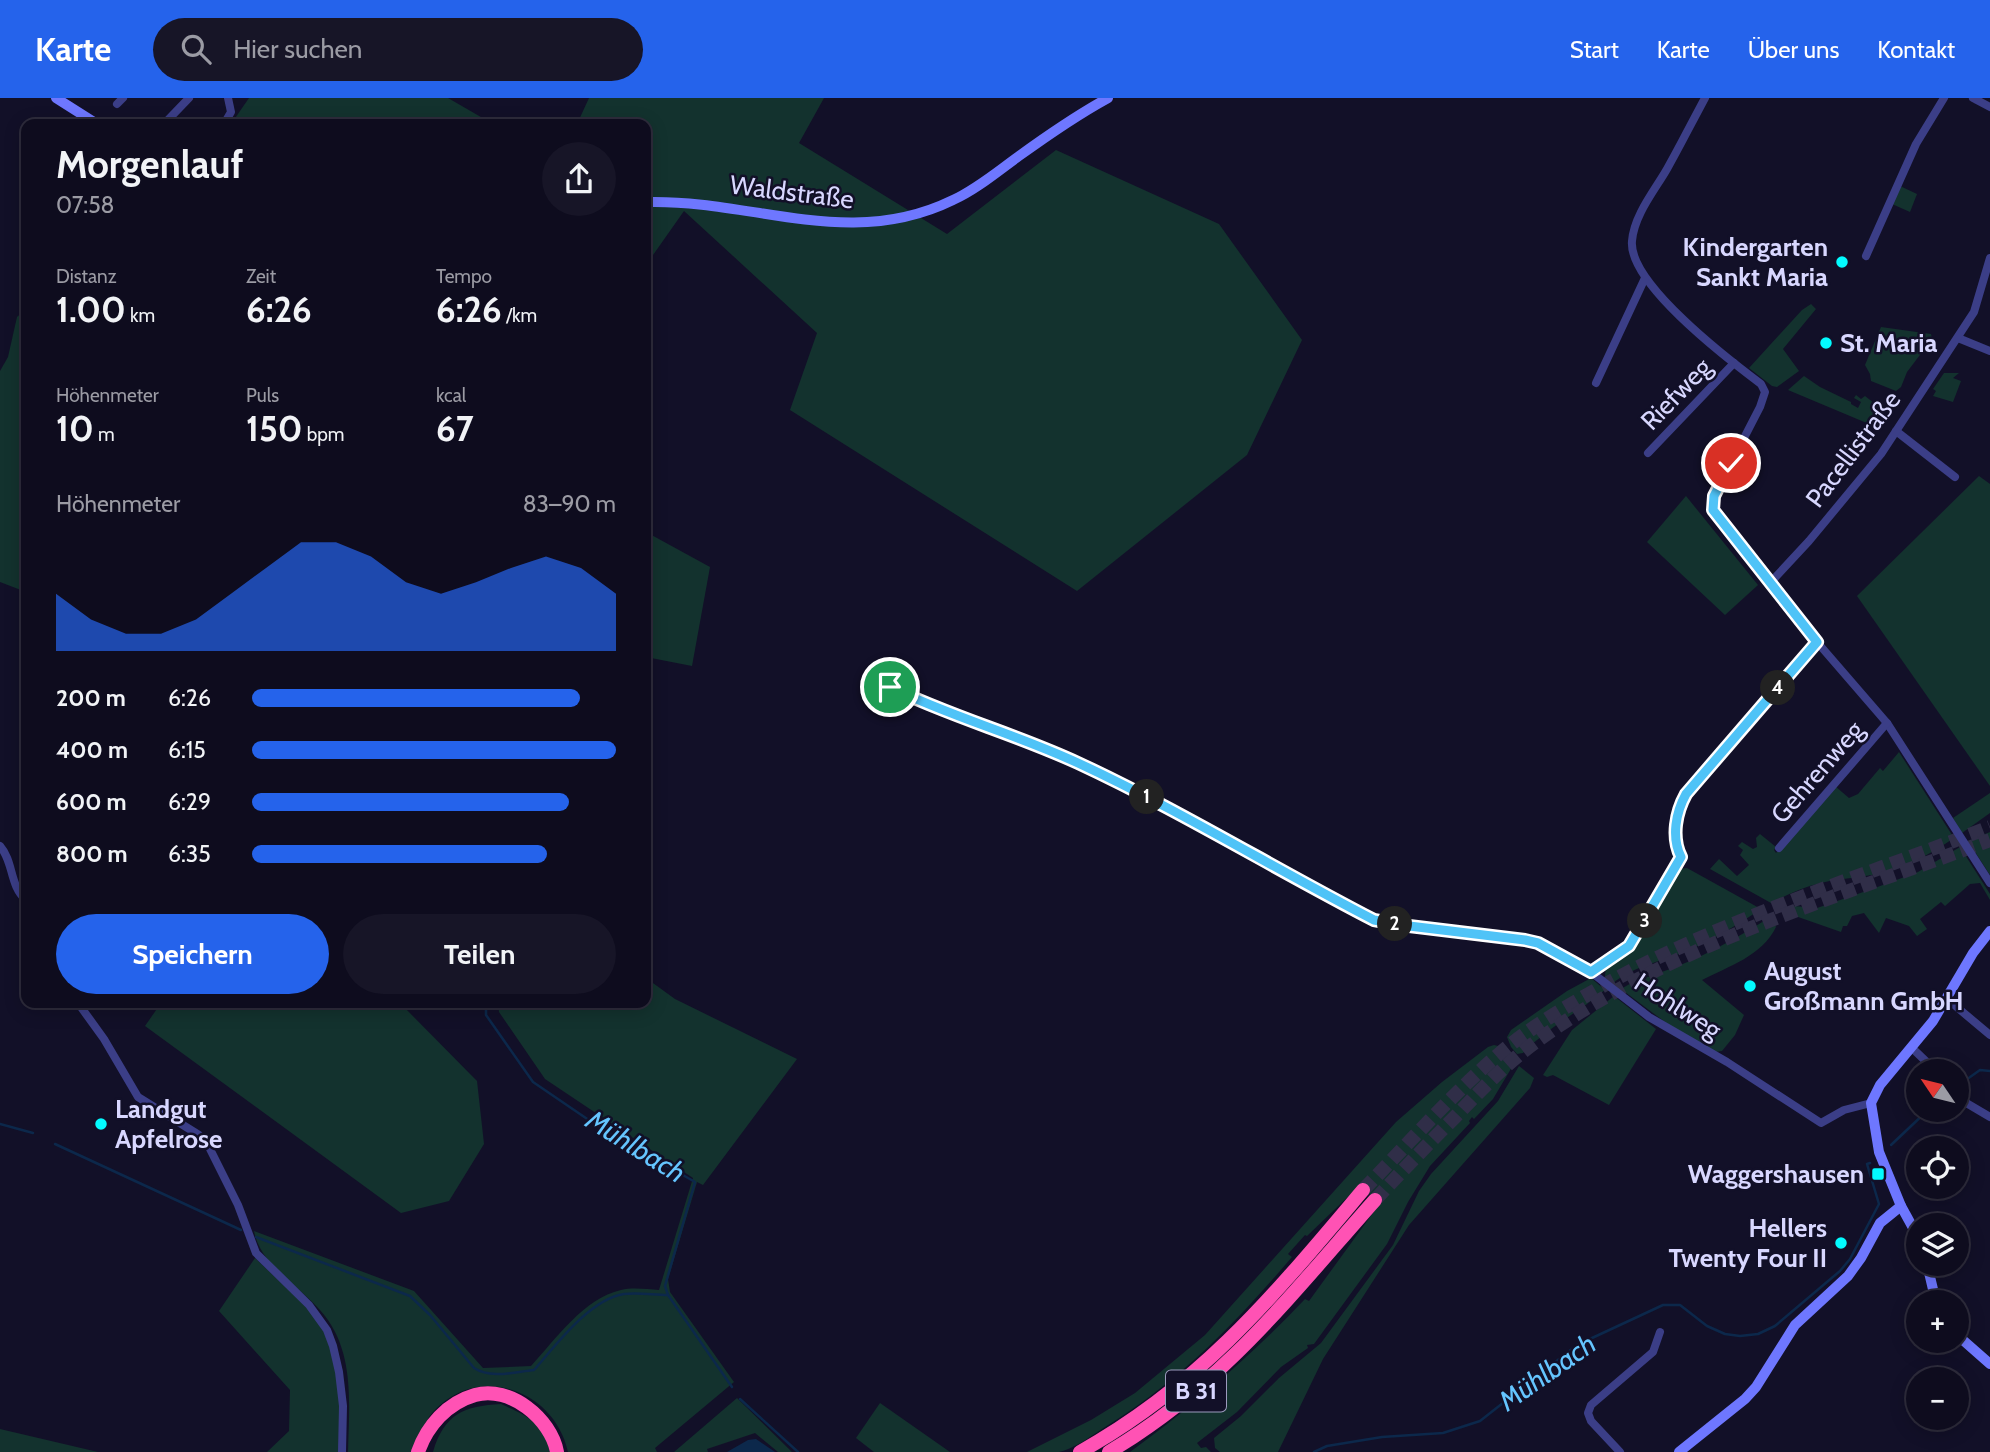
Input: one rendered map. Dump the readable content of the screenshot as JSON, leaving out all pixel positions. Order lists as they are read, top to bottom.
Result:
{
  "streets": {
    "highway": ["B 31"],
    "street": [
      "Waldstraße",
      "Riefweg",
      "Pacellistraße",
      "Gehrenweg",
      "Hohlweg"
    ]
  },
  "water": ["Mühlbach"],
  "places": {
    "other": [
      "Kindergarten Sankt Maria",
      "St. Maria",
      "August Großmann GmbH",
      "Landgut Apfelrose",
      "Hellers Twenty Four II"
    ],
    "transit": ["Waggershausen"]
  },
  "north": "top left",
  "page": {
    "header": "Karte",
    "search": "Hier suchen",
    "nav": [
      "Start",
      "Karte",
      "Über uns",
      "Kontakt"
    ],
    "heading": ["Morgenlauf", "07:58"],
    "stats": [
      ["Distanz", "1.00 km"],
      ["Zeit", "6:26"],
      ["Tempo", "6:26 /km"],
      ["Höhenmeter", "10 m"],
      ["Puls", "150 bpm"],
      ["kcal", "67"]
    ],
    "chart": ["Höhenmeter", "83–90 m"],
    "pins": [
      "4",
      "1",
      "3",
      "2"
    ],
    "list": [
      {
        "name": "200 m",
        "note": "6:26"
      },
      {
        "name": "400 m",
        "note": "6:15"
      },
      {
        "name": "600 m",
        "note": "6:29"
      },
      {
        "name": "800 m",
        "note": "6:35"
      }
    ],
    "buttons": ["Speichern", "Teilen"],
    "map_buttons": ["+", "−"]
  }
}
